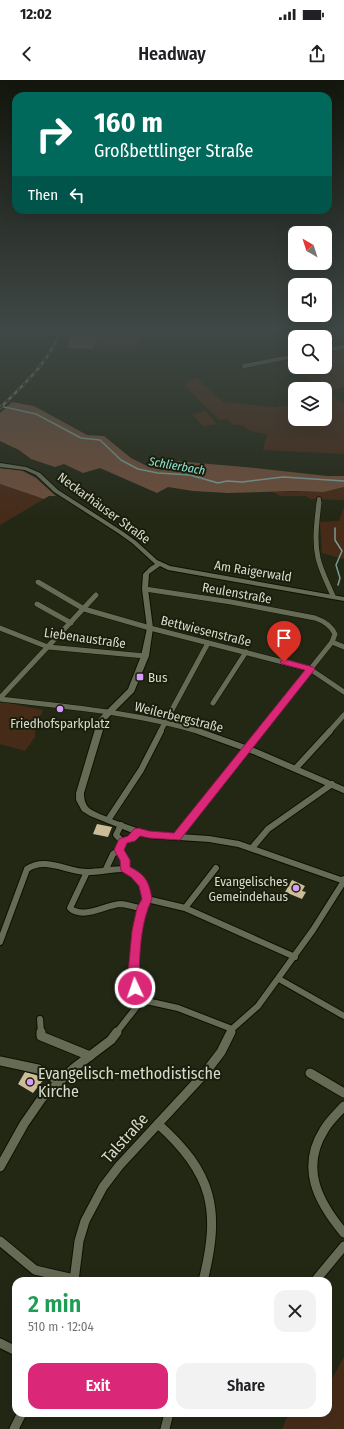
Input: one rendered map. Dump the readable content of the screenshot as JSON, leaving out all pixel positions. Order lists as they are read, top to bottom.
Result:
{
  "streets": {
    "street": [
      "Neckarhäuser Straße",
      "Am Raigerwald",
      "Reulenstraße",
      "Bettwiesenstraße",
      "Liebenaustraße",
      "Weilerbergstraße",
      "Talstraße"
    ]
  },
  "crossings": [
    ["Neckarhäuser Straße", "Am Raigerwald"]
  ],
  "water": ["Schlierbach"],
  "places": {
    "transit": ["Bus"],
    "other": ["Friedhofsparkplatz", "Evangelisches Gemeindehaus", "Evangelisch-methodistische Kirche"]
  },
  "north": "top left",
  "page": {
    "status": "12:02",
    "header": "Headway",
    "turn": ["160 m", "Großbettlinger Straße"],
    "then": "Then",
    "heading": ["2 min", "510 m · 12:04"],
    "buttons": ["Exit", "Share"]
  }
}
